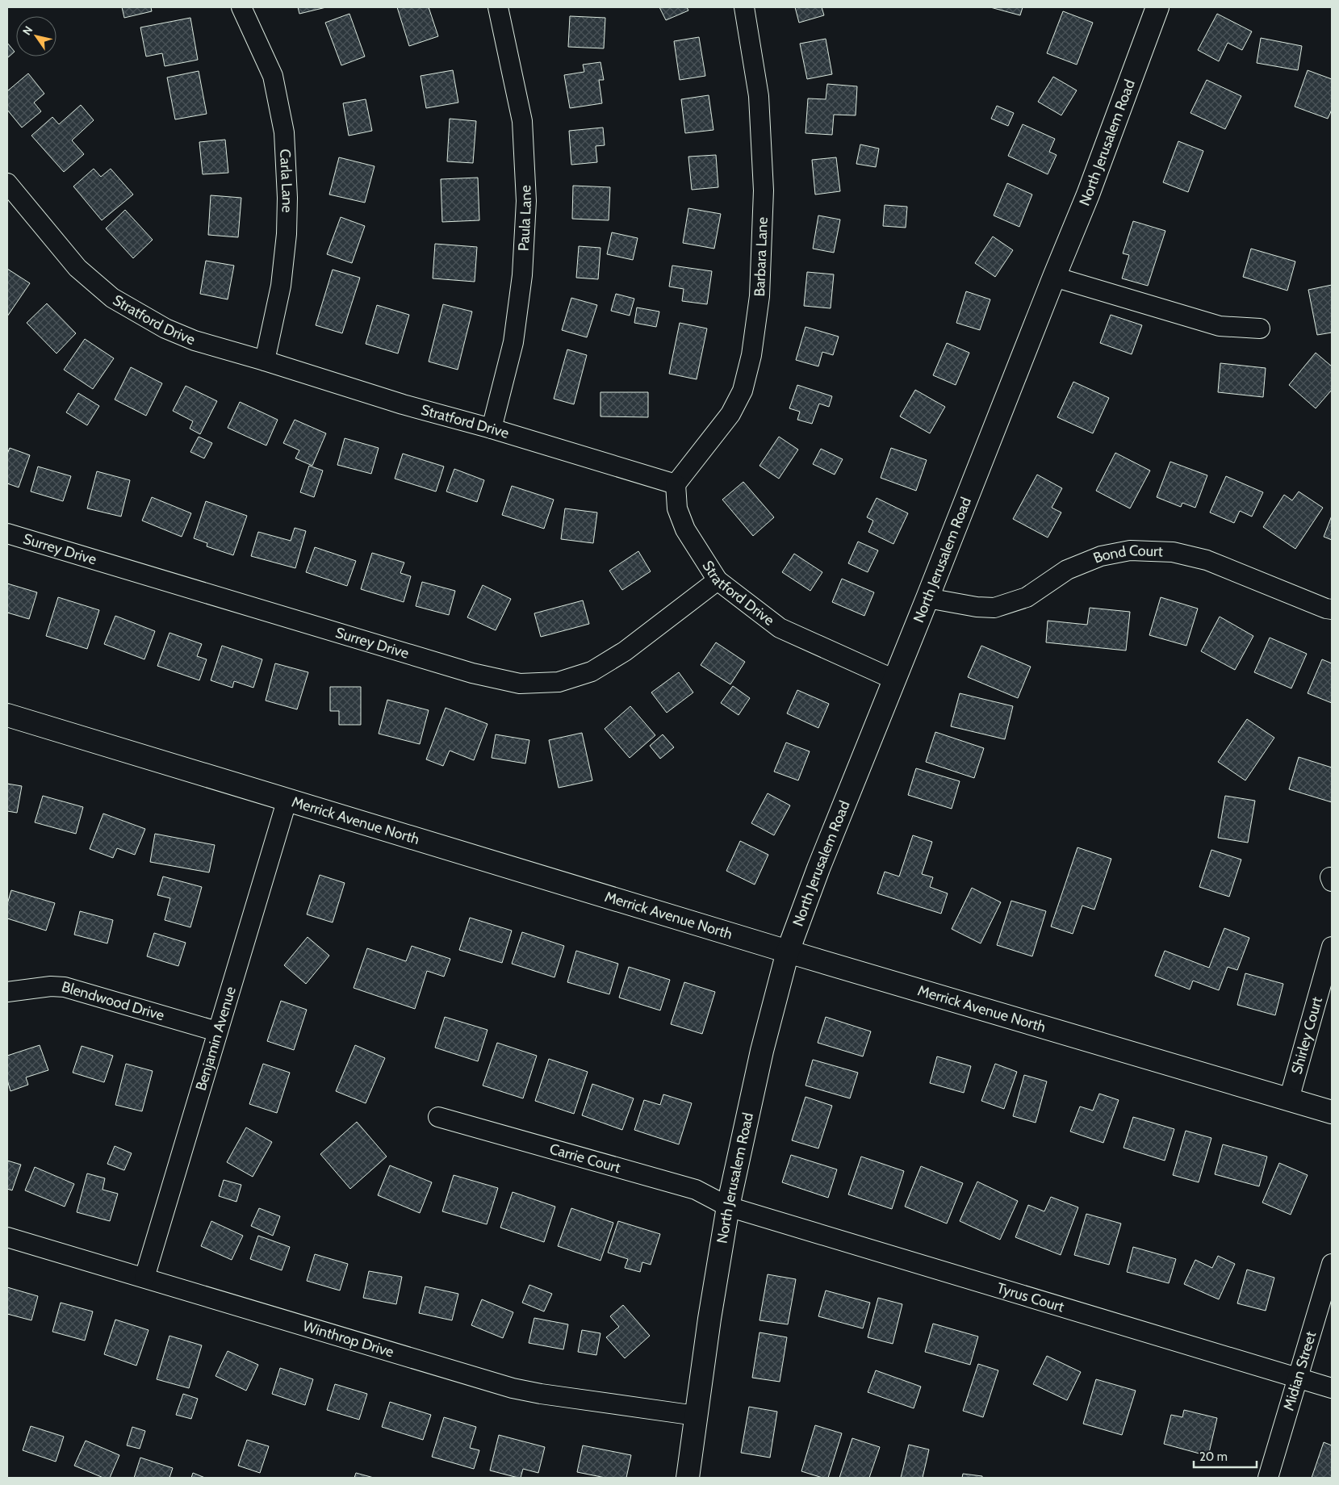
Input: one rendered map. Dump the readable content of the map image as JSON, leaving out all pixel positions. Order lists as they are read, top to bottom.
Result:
{
  "streets": {
    "main road": ["North Jerusalem Road", "Merrick Avenue North"],
    "street": [
      "Carla Lane",
      "Paula Lane",
      "Barbara Lane",
      "Stratford Drive",
      "Surrey Drive",
      "Bond Court",
      "Blendwood Drive",
      "Shirley Court",
      "Benjamin Avenue",
      "Carrie Court",
      "Tyrus Court",
      "Winthrop Drive",
      "Midian Street"
    ]
  },
  "crossings": [
    ["North Jerusalem Road", "Stratford Drive"],
    ["North Jerusalem Road", "Bond Court"],
    ["North Jerusalem Road", "Merrick Avenue North"],
    ["North Jerusalem Road", "Carrie Court"],
    ["North Jerusalem Road", "Tyrus Court"],
    ["North Jerusalem Road", "Winthrop Drive"],
    ["Carla Lane", "Stratford Drive"],
    ["Paula Lane", "Stratford Drive"],
    ["Barbara Lane", "Stratford Drive"],
    ["Stratford Drive", "Surrey Drive"],
    ["Merrick Avenue North", "Shirley Court"],
    ["Merrick Avenue North", "Benjamin Avenue"],
    ["Blendwood Drive", "Benjamin Avenue"],
    ["Benjamin Avenue", "Winthrop Drive"],
    ["Carrie Court", "Tyrus Court"],
    ["Tyrus Court", "Midian Street"]
  ],
  "scale_bar": "20 m",
  "north": "top left"
}
